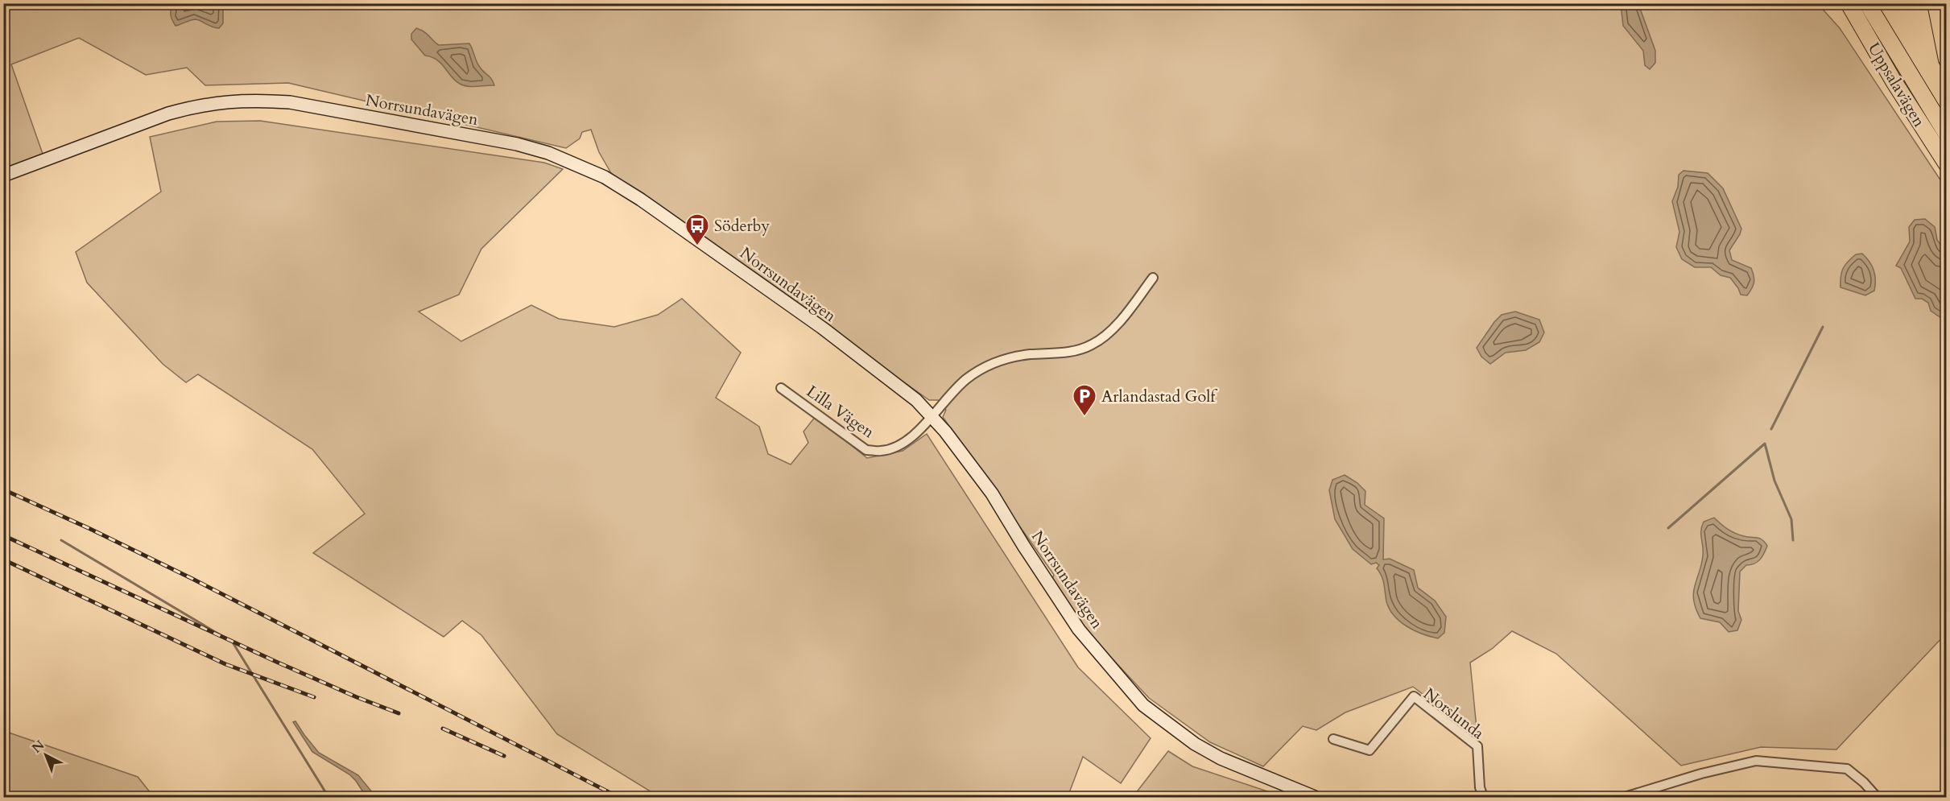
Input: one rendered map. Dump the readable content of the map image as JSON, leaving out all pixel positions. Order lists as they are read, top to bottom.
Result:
{
  "streets": {
    "highway": ["Uppsalavägen"],
    "street": ["Norrsundavägen", "Lilla Vägen", "Norslunda"]
  },
  "crossings": [
    ["Norrsundavägen", "Lilla Vägen"]
  ],
  "places": {
    "bus stop": ["Söderby"],
    "parking": ["Arlandastad Golf"]
  },
  "north": "top left"
}
